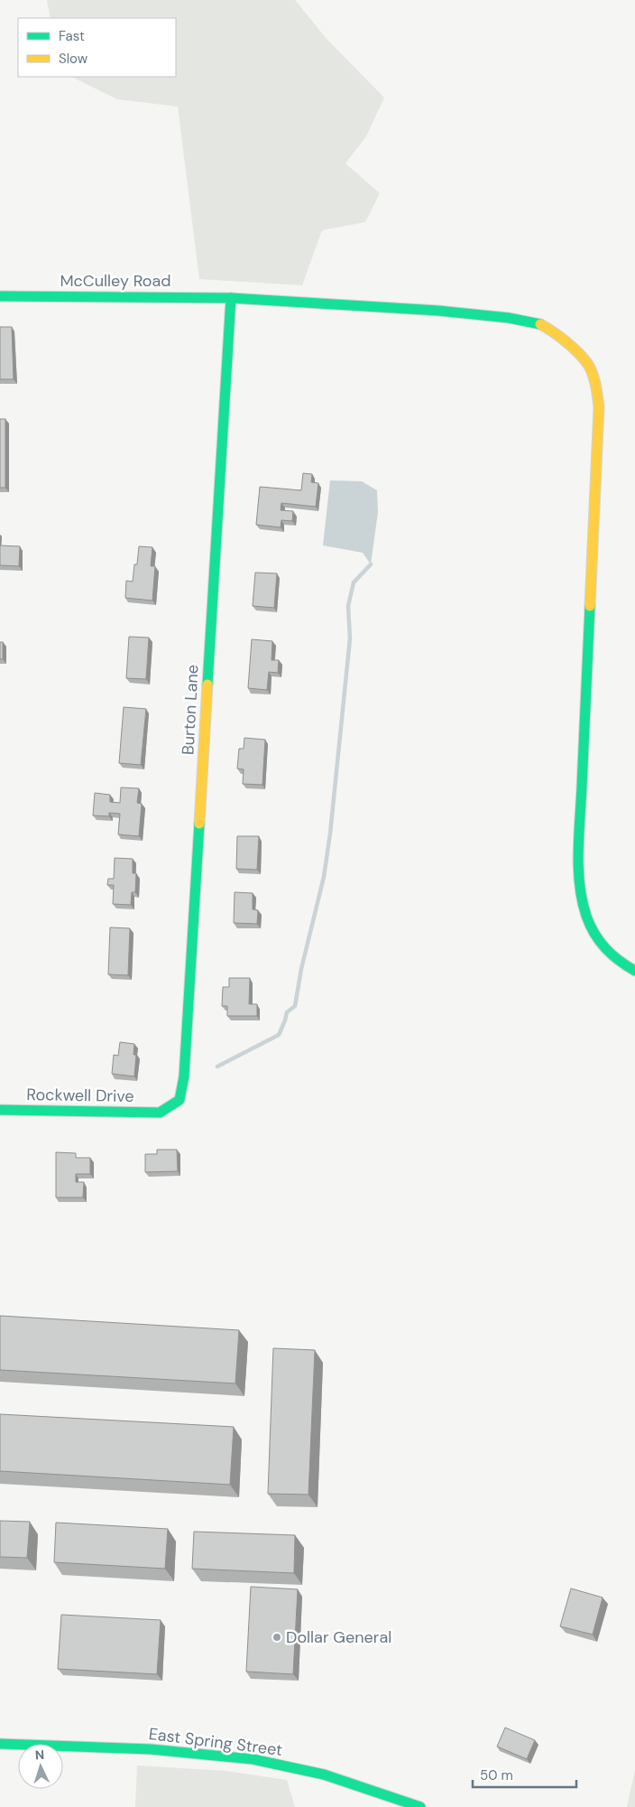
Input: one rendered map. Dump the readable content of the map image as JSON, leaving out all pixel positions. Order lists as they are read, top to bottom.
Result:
{
  "streets": {
    "street": [
      "McCulley Road",
      "Burton Lane",
      "Rockwell Drive",
      "East Spring Street"
    ]
  },
  "crossings": [
    ["McCulley Road", "Burton Lane"],
    ["Burton Lane", "Rockwell Drive"]
  ],
  "places": ["Dollar General"],
  "legend": ["Fast", "Slow"],
  "scale_bar": "50 m",
  "north": "top"
}
